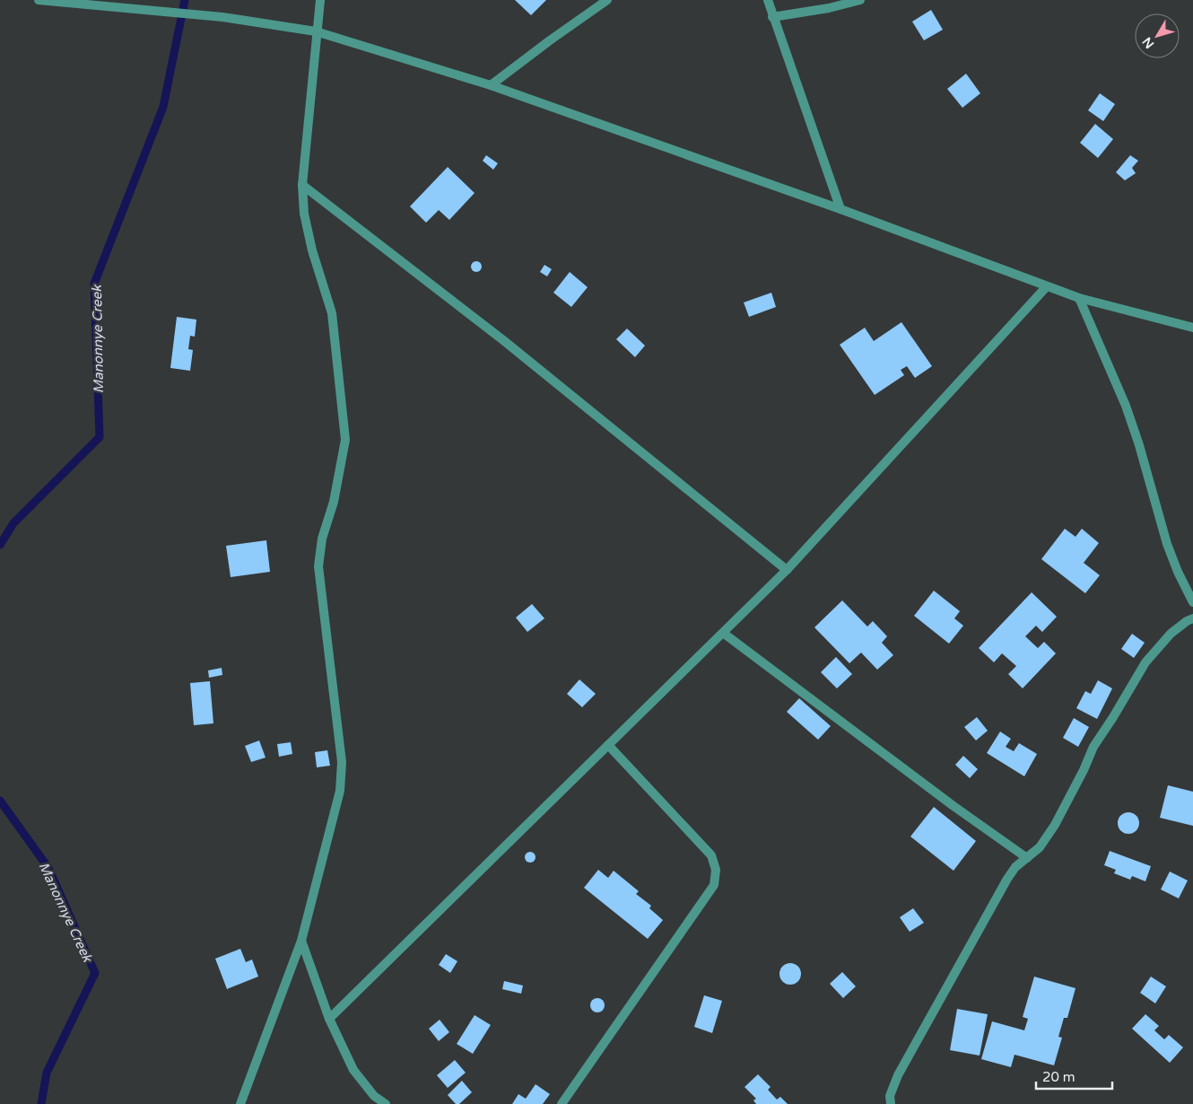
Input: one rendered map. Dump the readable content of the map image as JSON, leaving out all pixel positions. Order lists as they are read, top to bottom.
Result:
{
  "water": ["Manonnye Creek"],
  "scale_bar": "20 m",
  "north": "bottom left"
}
